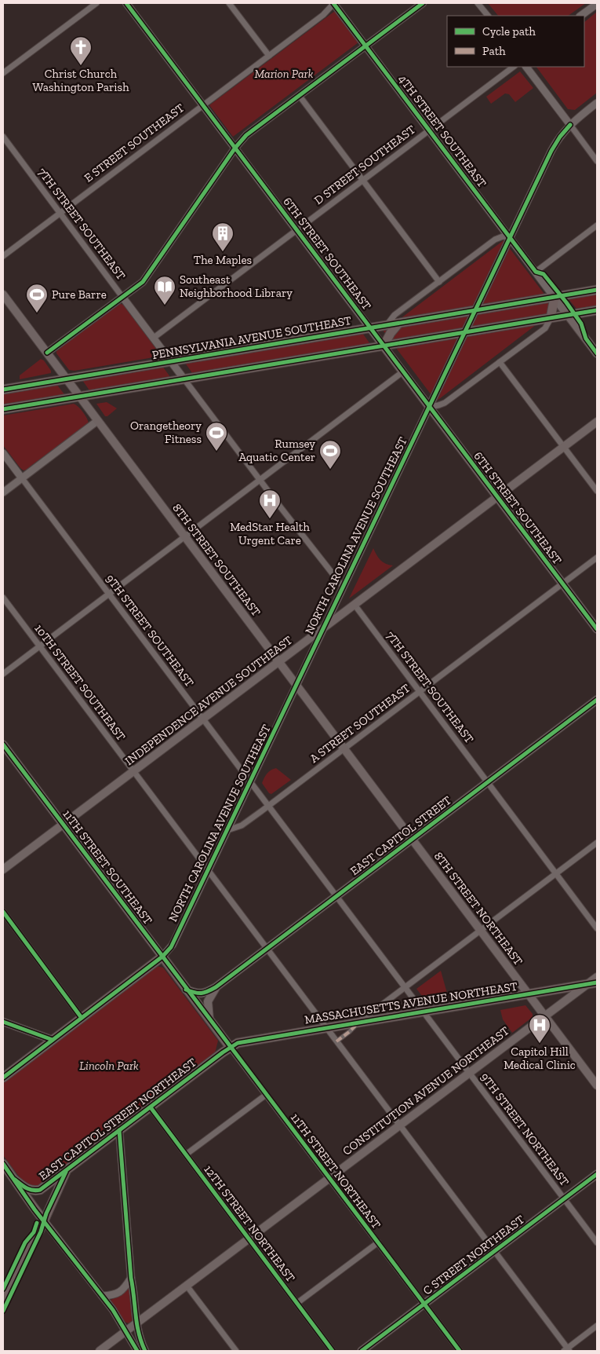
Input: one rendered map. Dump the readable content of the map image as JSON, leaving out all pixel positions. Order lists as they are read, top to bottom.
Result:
{
  "streets": {
    "main road": [
      "4TH STREET SOUTHEAST",
      "6TH STREET SOUTHEAST",
      "PENNSYLVANIA AVENUE SOUTHEAST",
      "8TH STREET SOUTHEAST",
      "INDEPENDENCE AVENUE SOUTHEAST",
      "EAST CAPITOL STREET",
      "11TH STREET SOUTHEAST",
      "8TH STREET NORTHEAST",
      "MASSACHUSETTS AVENUE NORTHEAST",
      "CONSTITUTION AVENUE NORTHEAST",
      "EAST CAPITOL STREET NORTHEAST",
      "11TH STREET NORTHEAST",
      "C STREET NORTHEAST"
    ],
    "street": [
      "E STREET SOUTHEAST",
      "D STREET SOUTHEAST",
      "7TH STREET SOUTHEAST",
      "NORTH CAROLINA AVENUE SOUTHEAST",
      "9TH STREET SOUTHEAST",
      "10TH STREET SOUTHEAST",
      "A STREET SOUTHEAST",
      "9TH STREET NORTHEAST",
      "12TH STREET NORTHEAST"
    ]
  },
  "crossings": [
    ["4TH STREET SOUTHEAST", "E STREET SOUTHEAST"],
    ["4TH STREET SOUTHEAST", "D STREET SOUTHEAST"],
    ["4TH STREET SOUTHEAST", "PENNSYLVANIA AVENUE SOUTHEAST"],
    ["4TH STREET SOUTHEAST", "NORTH CAROLINA AVENUE SOUTHEAST"],
    ["E STREET SOUTHEAST", "7TH STREET SOUTHEAST"],
    ["E STREET SOUTHEAST", "6TH STREET SOUTHEAST"],
    ["D STREET SOUTHEAST", "7TH STREET SOUTHEAST"],
    ["D STREET SOUTHEAST", "6TH STREET SOUTHEAST"],
    ["7TH STREET SOUTHEAST", "PENNSYLVANIA AVENUE SOUTHEAST"],
    ["7TH STREET SOUTHEAST", "NORTH CAROLINA AVENUE SOUTHEAST"],
    ["7TH STREET SOUTHEAST", "INDEPENDENCE AVENUE SOUTHEAST"],
    ["7TH STREET SOUTHEAST", "A STREET SOUTHEAST"],
    ["7TH STREET SOUTHEAST", "EAST CAPITOL STREET"],
    ["6TH STREET SOUTHEAST", "PENNSYLVANIA AVENUE SOUTHEAST"],
    ["6TH STREET SOUTHEAST", "NORTH CAROLINA AVENUE SOUTHEAST"],
    ["6TH STREET SOUTHEAST", "INDEPENDENCE AVENUE SOUTHEAST"],
    ["6TH STREET SOUTHEAST", "A STREET SOUTHEAST"],
    ["PENNSYLVANIA AVENUE SOUTHEAST", "NORTH CAROLINA AVENUE SOUTHEAST"],
    ["PENNSYLVANIA AVENUE SOUTHEAST", "8TH STREET SOUTHEAST"],
    ["NORTH CAROLINA AVENUE SOUTHEAST", "8TH STREET SOUTHEAST"],
    ["NORTH CAROLINA AVENUE SOUTHEAST", "9TH STREET SOUTHEAST"],
    ["NORTH CAROLINA AVENUE SOUTHEAST", "10TH STREET SOUTHEAST"],
    ["NORTH CAROLINA AVENUE SOUTHEAST", "INDEPENDENCE AVENUE SOUTHEAST"],
    ["NORTH CAROLINA AVENUE SOUTHEAST", "A STREET SOUTHEAST"],
    ["NORTH CAROLINA AVENUE SOUTHEAST", "11TH STREET SOUTHEAST"],
    ["8TH STREET SOUTHEAST", "INDEPENDENCE AVENUE SOUTHEAST"],
    ["8TH STREET SOUTHEAST", "A STREET SOUTHEAST"],
    ["8TH STREET SOUTHEAST", "EAST CAPITOL STREET"],
    ["8TH STREET SOUTHEAST", "8TH STREET NORTHEAST"],
    ["9TH STREET SOUTHEAST", "INDEPENDENCE AVENUE SOUTHEAST"],
    ["9TH STREET SOUTHEAST", "A STREET SOUTHEAST"],
    ["9TH STREET SOUTHEAST", "EAST CAPITOL STREET"],
    ["9TH STREET SOUTHEAST", "9TH STREET NORTHEAST"],
    ["10TH STREET SOUTHEAST", "INDEPENDENCE AVENUE SOUTHEAST"],
    ["10TH STREET SOUTHEAST", "EAST CAPITOL STREET"],
    ["10TH STREET SOUTHEAST", "MASSACHUSETTS AVENUE NORTHEAST"],
    ["10TH STREET SOUTHEAST", "CONSTITUTION AVENUE NORTHEAST"],
    ["10TH STREET SOUTHEAST", "C STREET NORTHEAST"],
    ["INDEPENDENCE AVENUE SOUTHEAST", "11TH STREET SOUTHEAST"],
    ["EAST CAPITOL STREET", "8TH STREET NORTHEAST"],
    ["EAST CAPITOL STREET", "9TH STREET NORTHEAST"],
    ["11TH STREET SOUTHEAST", "11TH STREET NORTHEAST"],
    ["8TH STREET NORTHEAST", "MASSACHUSETTS AVENUE NORTHEAST"],
    ["8TH STREET NORTHEAST", "CONSTITUTION AVENUE NORTHEAST"],
    ["MASSACHUSETTS AVENUE NORTHEAST", "CONSTITUTION AVENUE NORTHEAST"],
    ["MASSACHUSETTS AVENUE NORTHEAST", "EAST CAPITOL STREET NORTHEAST"],
    ["MASSACHUSETTS AVENUE NORTHEAST", "9TH STREET NORTHEAST"],
    ["MASSACHUSETTS AVENUE NORTHEAST", "11TH STREET NORTHEAST"],
    ["CONSTITUTION AVENUE NORTHEAST", "9TH STREET NORTHEAST"],
    ["CONSTITUTION AVENUE NORTHEAST", "11TH STREET NORTHEAST"],
    ["CONSTITUTION AVENUE NORTHEAST", "12TH STREET NORTHEAST"],
    ["EAST CAPITOL STREET NORTHEAST", "11TH STREET NORTHEAST"],
    ["EAST CAPITOL STREET NORTHEAST", "12TH STREET NORTHEAST"],
    ["9TH STREET NORTHEAST", "C STREET NORTHEAST"],
    ["11TH STREET NORTHEAST", "C STREET NORTHEAST"]
  ],
  "parks": ["Marion Park", "Lincoln Park"],
  "places": {
    "church": ["Christ Church Washington Parish"],
    "building": ["The Maples"],
    "library": ["Southeast Neighborhood Library"],
    "sports": ["Pure Barre", "Orangetheory Fitness", "Rumsey Aquatic Center"],
    "hospital": ["MedStar Health Urgent Care", "Capitol Hill Medical Clinic"]
  },
  "legend": ["Cycle path", "Path"]
}
